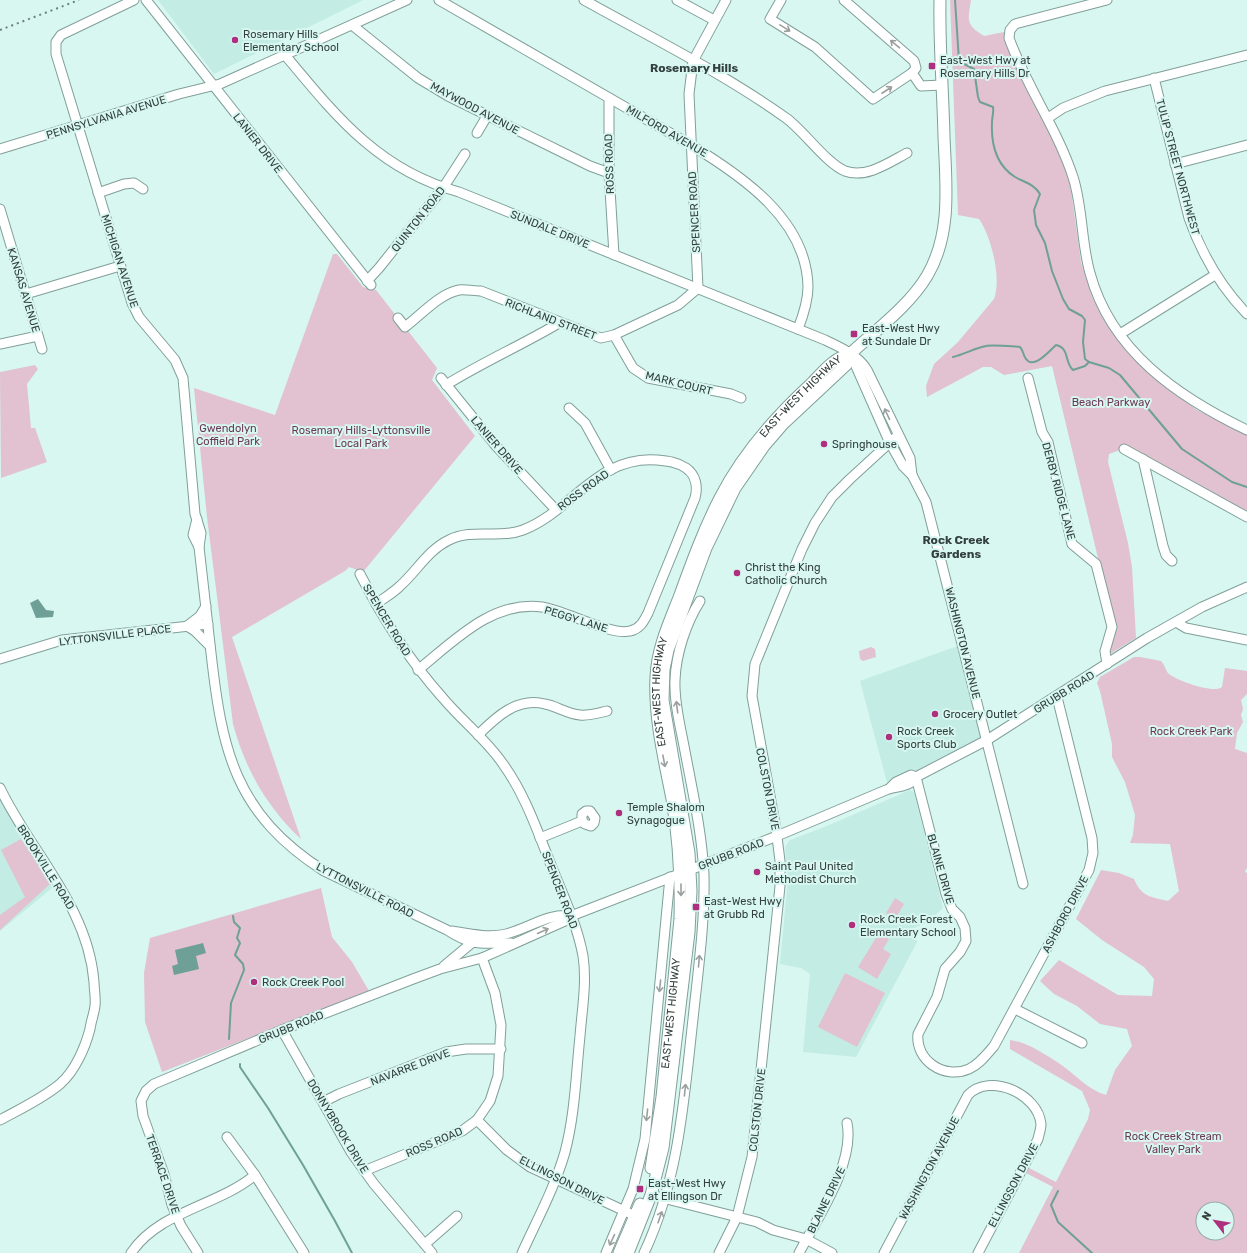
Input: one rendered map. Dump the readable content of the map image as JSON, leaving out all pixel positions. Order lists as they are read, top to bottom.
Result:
{
  "streets": {
    "main road": ["EAST-WEST HIGHWAY"],
    "street": [
      "MAYWOOD AVENUE",
      "PENNSYLVANIA AVENUE",
      "MILFORD AVENUE",
      "LANIER DRIVE",
      "ROSS ROAD",
      "TULIP STREET NORTHWEST",
      "SPENCER ROAD",
      "QUINTON ROAD",
      "SUNDALE DRIVE",
      "MICHIGAN AVENUE",
      "KANSAS AVENUE",
      "RICHLAND STREET",
      "MARK COURT",
      "DERBY RIDGE LANE",
      "PEGGY LANE",
      "LYTTONSVILLE PLACE",
      "WASHINGTON AVENUE",
      "GRUBB ROAD",
      "COLSTON DRIVE",
      "BROOKVILLE ROAD",
      "BLAINE DRIVE",
      "LYTTONSVILLE ROAD",
      "ASHBORO DRIVE",
      "NAVARRE DRIVE",
      "DONNYBROOK DRIVE",
      "TERRACE DRIVE",
      "ELLINGSON DRIVE"
    ]
  },
  "crossings": [
    ["MAYWOOD AVENUE", "PENNSYLVANIA AVENUE"],
    ["MAYWOOD AVENUE", "ROSS ROAD"],
    ["PENNSYLVANIA AVENUE", "LANIER DRIVE"],
    ["PENNSYLVANIA AVENUE", "SUNDALE DRIVE"],
    ["PENNSYLVANIA AVENUE", "MICHIGAN AVENUE"],
    ["MILFORD AVENUE", "ROSS ROAD"],
    ["MILFORD AVENUE", "SPENCER ROAD"],
    ["MILFORD AVENUE", "SUNDALE DRIVE"],
    ["LANIER DRIVE", "ROSS ROAD"],
    ["LANIER DRIVE", "QUINTON ROAD"],
    ["LANIER DRIVE", "RICHLAND STREET"],
    ["ROSS ROAD", "SPENCER ROAD"],
    ["ROSS ROAD", "SUNDALE DRIVE"],
    ["ROSS ROAD", "PEGGY LANE"],
    ["ROSS ROAD", "GRUBB ROAD"],
    ["ROSS ROAD", "NAVARRE DRIVE"],
    ["ROSS ROAD", "DONNYBROOK DRIVE"],
    ["ROSS ROAD", "ELLINGSON DRIVE"],
    ["SPENCER ROAD", "SUNDALE DRIVE"],
    ["SPENCER ROAD", "RICHLAND STREET"],
    ["SPENCER ROAD", "PEGGY LANE"],
    ["SPENCER ROAD", "GRUBB ROAD"],
    ["SPENCER ROAD", "ELLINGSON DRIVE"],
    ["QUINTON ROAD", "SUNDALE DRIVE"],
    ["SUNDALE DRIVE", "RICHLAND STREET"],
    ["SUNDALE DRIVE", "EAST-WEST HIGHWAY"],
    ["SUNDALE DRIVE", "WASHINGTON AVENUE"],
    ["MICHIGAN AVENUE", "LYTTONSVILLE PLACE"],
    ["MICHIGAN AVENUE", "LYTTONSVILLE ROAD"],
    ["RICHLAND STREET", "MARK COURT"],
    ["EAST-WEST HIGHWAY", "WASHINGTON AVENUE"],
    ["EAST-WEST HIGHWAY", "GRUBB ROAD"],
    ["EAST-WEST HIGHWAY", "ELLINGSON DRIVE"],
    ["DERBY RIDGE LANE", "GRUBB ROAD"],
    ["LYTTONSVILLE PLACE", "LYTTONSVILLE ROAD"],
    ["WASHINGTON AVENUE", "GRUBB ROAD"],
    ["WASHINGTON AVENUE", "COLSTON DRIVE"],
    ["WASHINGTON AVENUE", "ELLINGSON DRIVE"],
    ["GRUBB ROAD", "COLSTON DRIVE"],
    ["GRUBB ROAD", "BLAINE DRIVE"],
    ["GRUBB ROAD", "LYTTONSVILLE ROAD"],
    ["GRUBB ROAD", "ASHBORO DRIVE"],
    ["GRUBB ROAD", "DONNYBROOK DRIVE"],
    ["GRUBB ROAD", "TERRACE DRIVE"],
    ["BLAINE DRIVE", "ASHBORO DRIVE"],
    ["NAVARRE DRIVE", "DONNYBROOK DRIVE"]
  ],
  "districts": ["Rosemary Hills", "Rock Creek Gardens"],
  "parks": [
    "Beach Parkway",
    "Gwendolyn Coffield Park",
    "Rosemary Hills-Lyttonsville Local Park",
    "Rock Creek Park",
    "Rock Creek Stream Valley Park"
  ],
  "places": {
    "other": [
      "Rosemary Hills Elementary School",
      "Springhouse",
      "Christ the King Catholic Church",
      "Grocery Outlet",
      "Rock Creek Sports Club",
      "Temple Shalom Synagogue",
      "Saint Paul United Methodist Church",
      "Rock Creek Forest Elementary School",
      "Rock Creek Pool"
    ],
    "transit": [
      "East-West Hwy at Rosemary Hills Dr",
      "East-West Hwy at Sundale Dr",
      "East-West Hwy at Grubb Rd",
      "East-West Hwy at Ellingson Dr"
    ]
  },
  "north": "top left"
}
